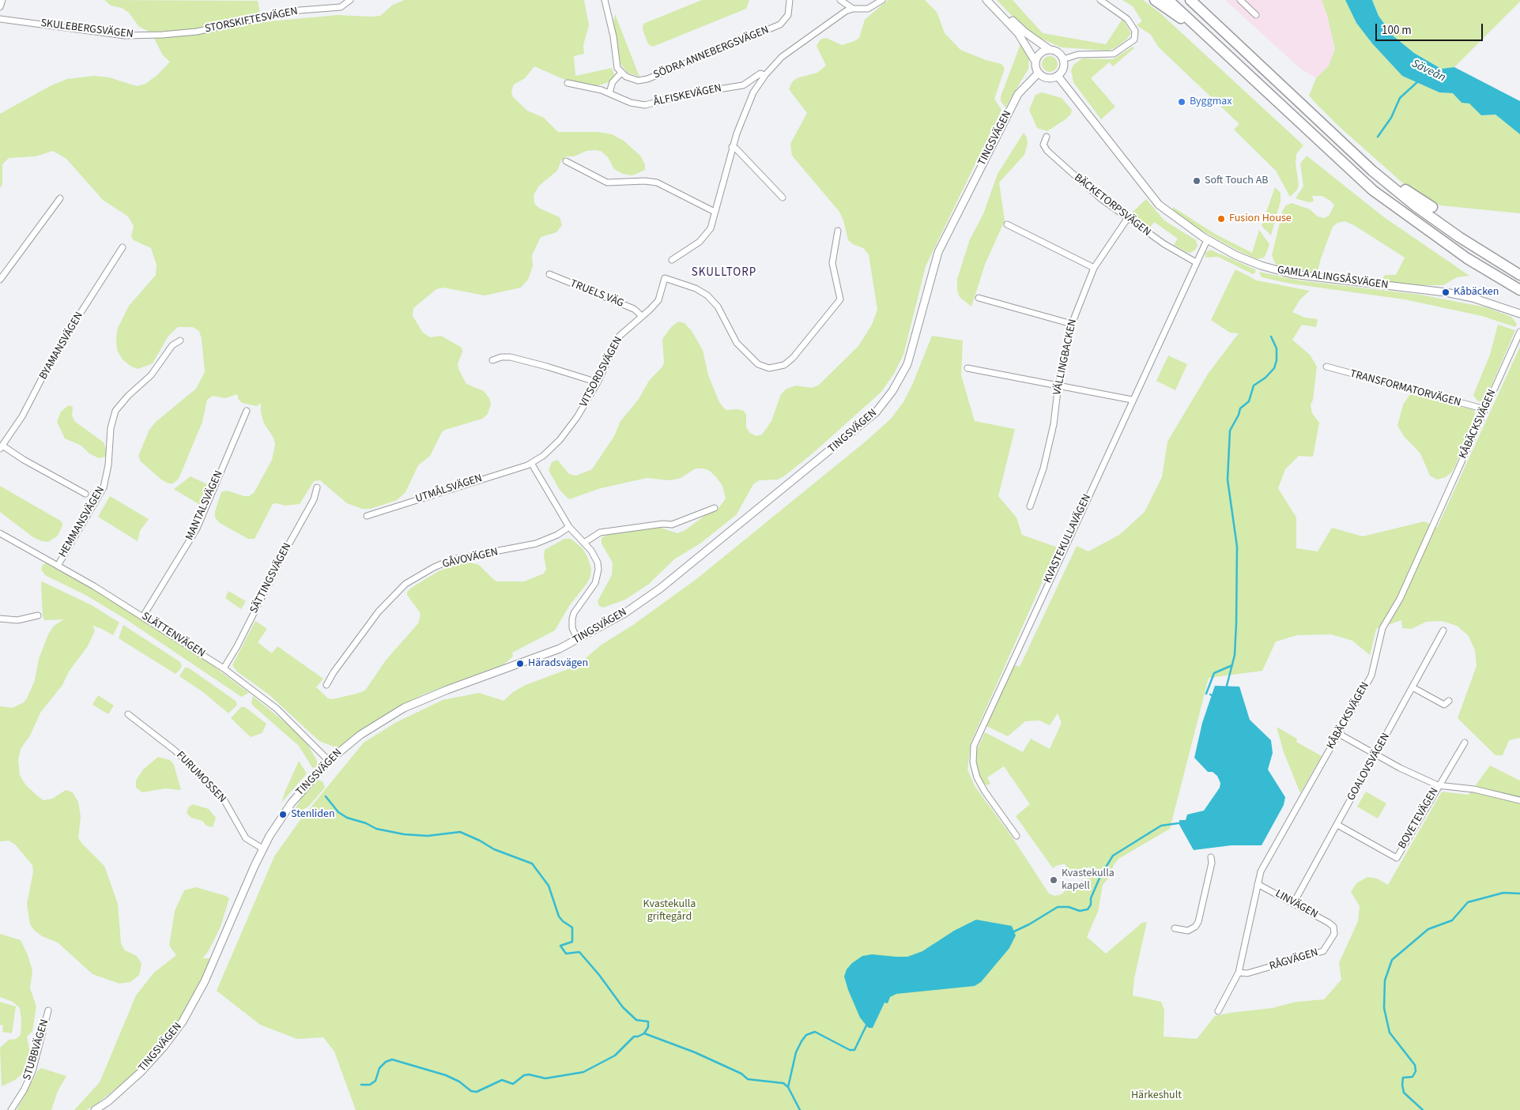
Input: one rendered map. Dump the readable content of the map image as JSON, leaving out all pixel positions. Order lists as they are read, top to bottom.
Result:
{
  "streets": {
    "street": [
      "STORSKIFTESVÄGEN",
      "SKULEBERGSVÄGEN",
      "SÖDRA ANNEBERGSVÄGEN",
      "ÅLFISKEVÄGEN",
      "TINGSVÄGEN",
      "BÄCKETORPSVÄGEN",
      "GAMLA ALINGSÅSVÄGEN",
      "TRUELS VÄG",
      "BYAMANSVÄGEN",
      "VÄLLINGBACKEN",
      "VITSORDSVÄGEN",
      "TRANSFORMATORVÄGEN",
      "KÅBÄCKSVÄGEN",
      "UTMÅLSVÄGEN",
      "MANTALSVÄGEN",
      "HEMMANSVÄGEN",
      "KVASTEKULLAVÄGEN",
      "GÅVOVÄGEN",
      "SÄTTINGSVÄGEN",
      "SLÄTTENVÄGEN",
      "GOALOVSVÄGEN",
      "FURUMOSSEN",
      "BOVETEVÄGEN",
      "LINVÄGEN",
      "RÅGVÄGEN",
      "STUBBVÄGEN"
    ]
  },
  "crossings": [
    ["STORSKIFTESVÄGEN", "SKULEBERGSVÄGEN"],
    ["TINGSVÄGEN", "GAMLA ALINGSÅSVÄGEN"],
    ["TINGSVÄGEN", "SLÄTTENVÄGEN"],
    ["TINGSVÄGEN", "FURUMOSSEN"],
    ["BÄCKETORPSVÄGEN", "VÄLLINGBACKEN"],
    ["BÄCKETORPSVÄGEN", "KVASTEKULLAVÄGEN"],
    ["GAMLA ALINGSÅSVÄGEN", "KVASTEKULLAVÄGEN"],
    ["TRUELS VÄG", "VITSORDSVÄGEN"],
    ["VITSORDSVÄGEN", "UTMÅLSVÄGEN"],
    ["TRANSFORMATORVÄGEN", "KÅBÄCKSVÄGEN"],
    ["KÅBÄCKSVÄGEN", "LINVÄGEN"],
    ["KÅBÄCKSVÄGEN", "RÅGVÄGEN"],
    ["MANTALSVÄGEN", "SLÄTTENVÄGEN"],
    ["HEMMANSVÄGEN", "SLÄTTENVÄGEN"],
    ["SÄTTINGSVÄGEN", "SLÄTTENVÄGEN"],
    ["GOALOVSVÄGEN", "BOVETEVÄGEN"],
    ["GOALOVSVÄGEN", "LINVÄGEN"],
    ["LINVÄGEN", "RÅGVÄGEN"]
  ],
  "districts": ["SKULLTORP"],
  "water": ["Säveån"],
  "parks": ["Kvastekulla griftegård", "Härkeshult"],
  "places": [
    "Byggmax",
    "Soft Touch AB",
    "Fusion House",
    "Kåbäcken",
    "Häradsvägen",
    "Stenliden",
    "Kvastekulla kapell"
  ],
  "scale_bar": "100 m"
}
